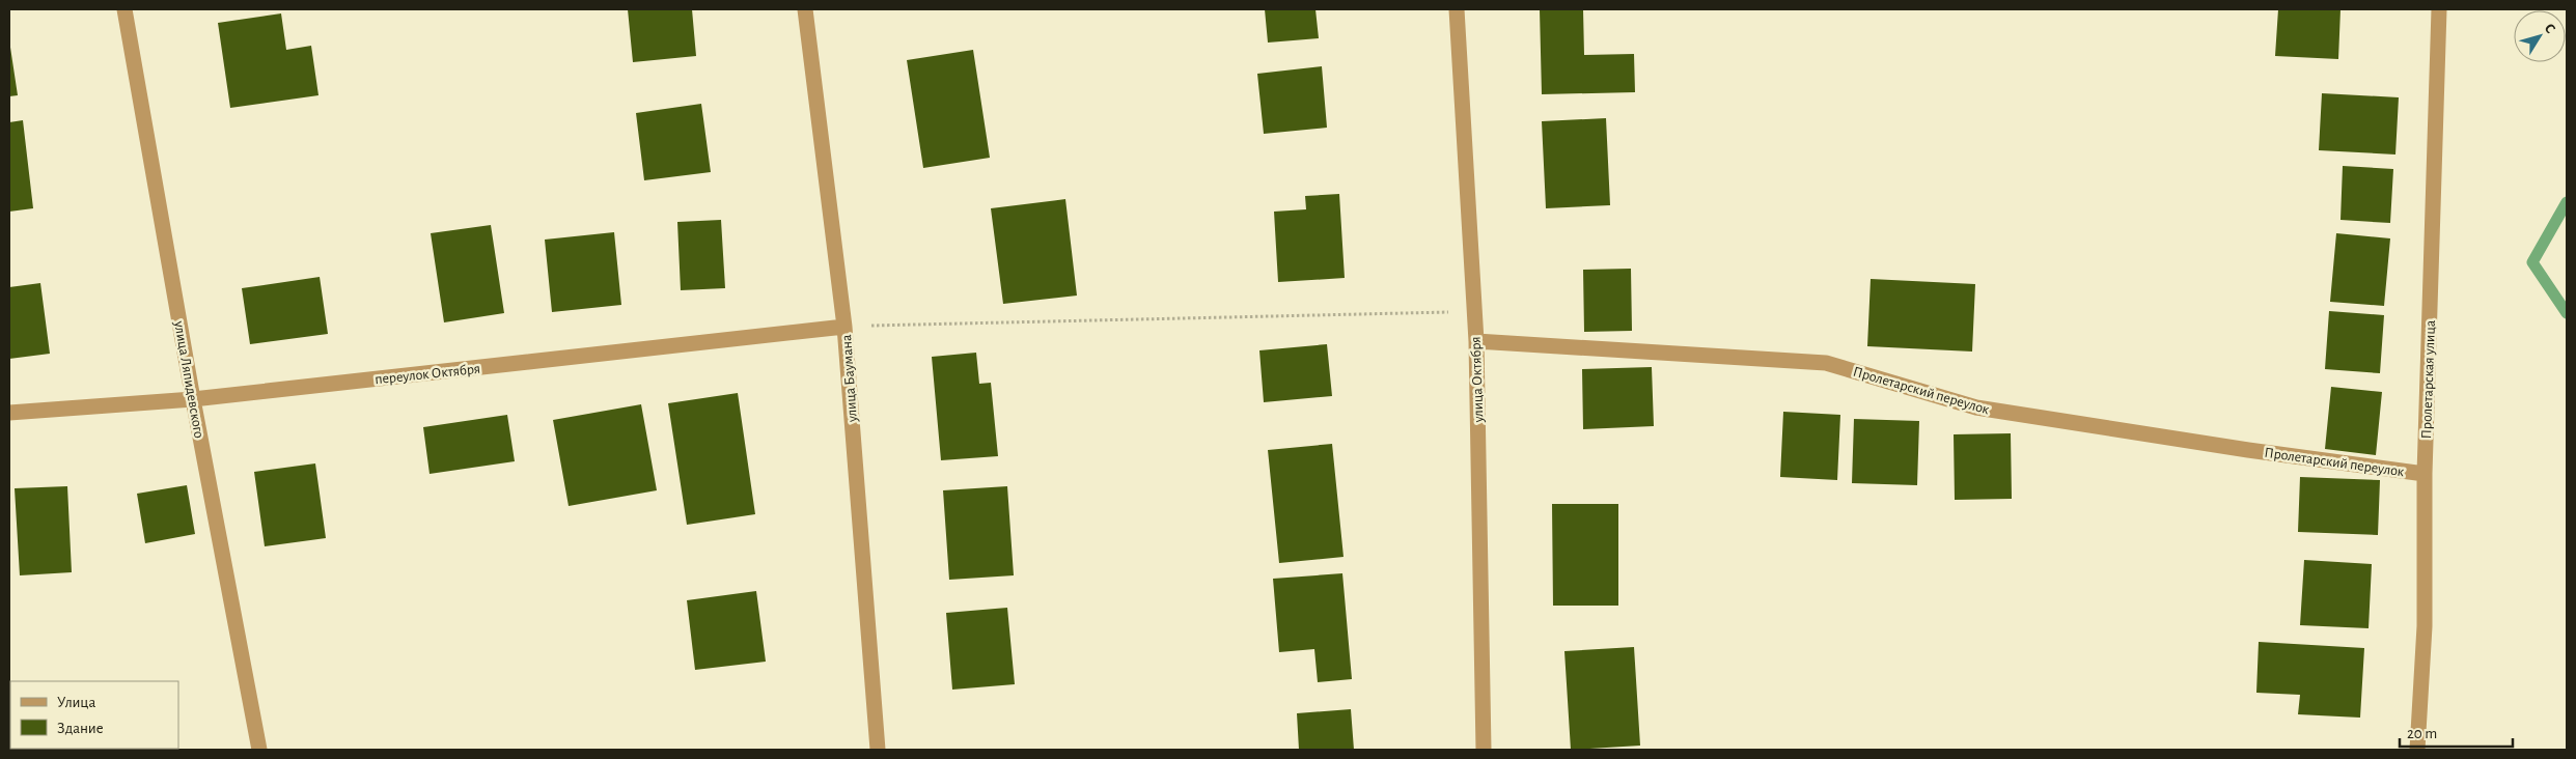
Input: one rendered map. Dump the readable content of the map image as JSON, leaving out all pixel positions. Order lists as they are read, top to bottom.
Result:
{
  "streets": {
    "street": [
      "переулок Октября",
      "улица Баумана",
      "улица Ляпидевского",
      "улица Октября",
      "Пролетарская улица",
      "Пролетарский переулок"
    ]
  },
  "crossings": [
    ["переулок Октября", "улица Баумана"],
    ["переулок Октября", "улица Ляпидевского"],
    ["улица Октября", "Пролетарский переулок"],
    ["Пролетарская улица", "Пролетарский переулок"]
  ],
  "legend": ["Улица", "Здание"],
  "scale_bar": "20 m",
  "north": "top right"
}
